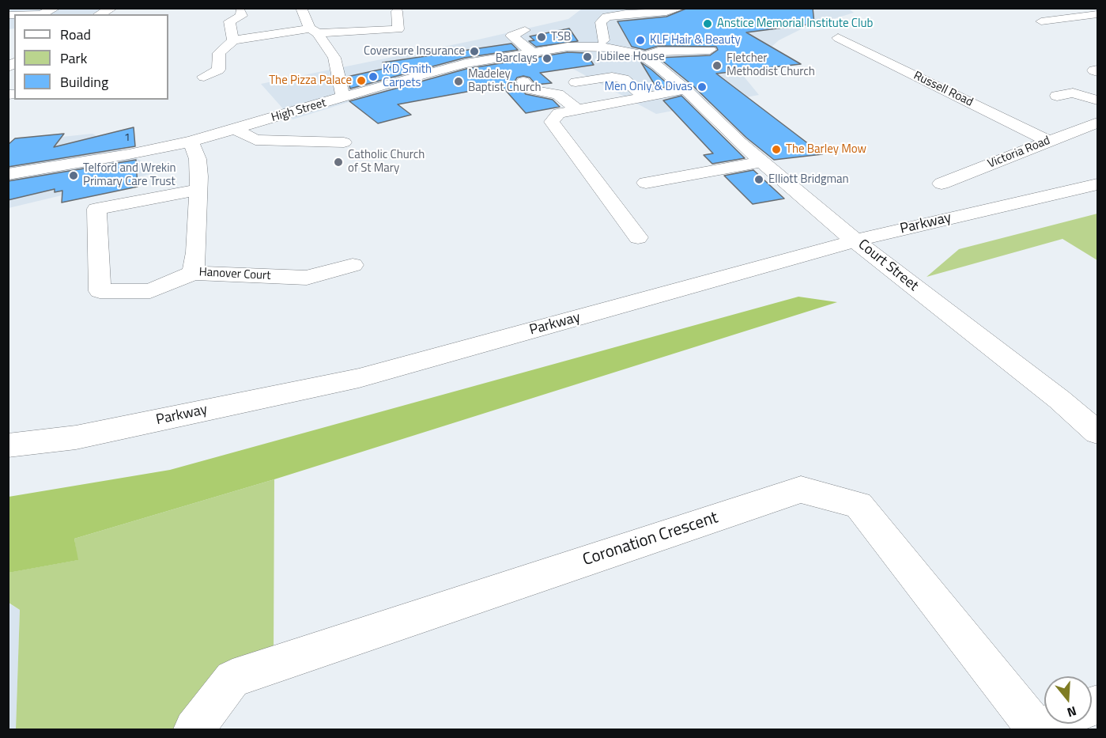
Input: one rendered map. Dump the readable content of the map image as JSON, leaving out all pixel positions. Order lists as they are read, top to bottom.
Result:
{
  "streets": {
    "street": [
      "Russell Road",
      "High Street",
      "Victoria Road",
      "Parkway",
      "Court Street",
      "Hanover Court",
      "Coronation Crescent"
    ]
  },
  "crossings": [
    ["Russell Road", "Victoria Road"],
    ["High Street", "Court Street"],
    ["High Street", "Hanover Court"],
    ["Parkway", "Court Street"]
  ],
  "places": [
    "Anstice Memorial Institute Club",
    "TSB",
    "KLF Hair & Beauty",
    "Coversure Insurance",
    "Jubilee House",
    "Barclays",
    "Fletcher Methodist Church",
    "K D Smith Carpets",
    "The Pizza Palace",
    "Madeley Baptist Church",
    "Men Only & Divas",
    "The Barley Mow",
    "Catholic Church of St Mary",
    "Telford and Wrekin Primary Care Trust",
    "Elliott Bridgman"
  ],
  "house_numbers": ["1"],
  "legend": ["Road", "Park", "Building"],
  "north": "bottom"
}
